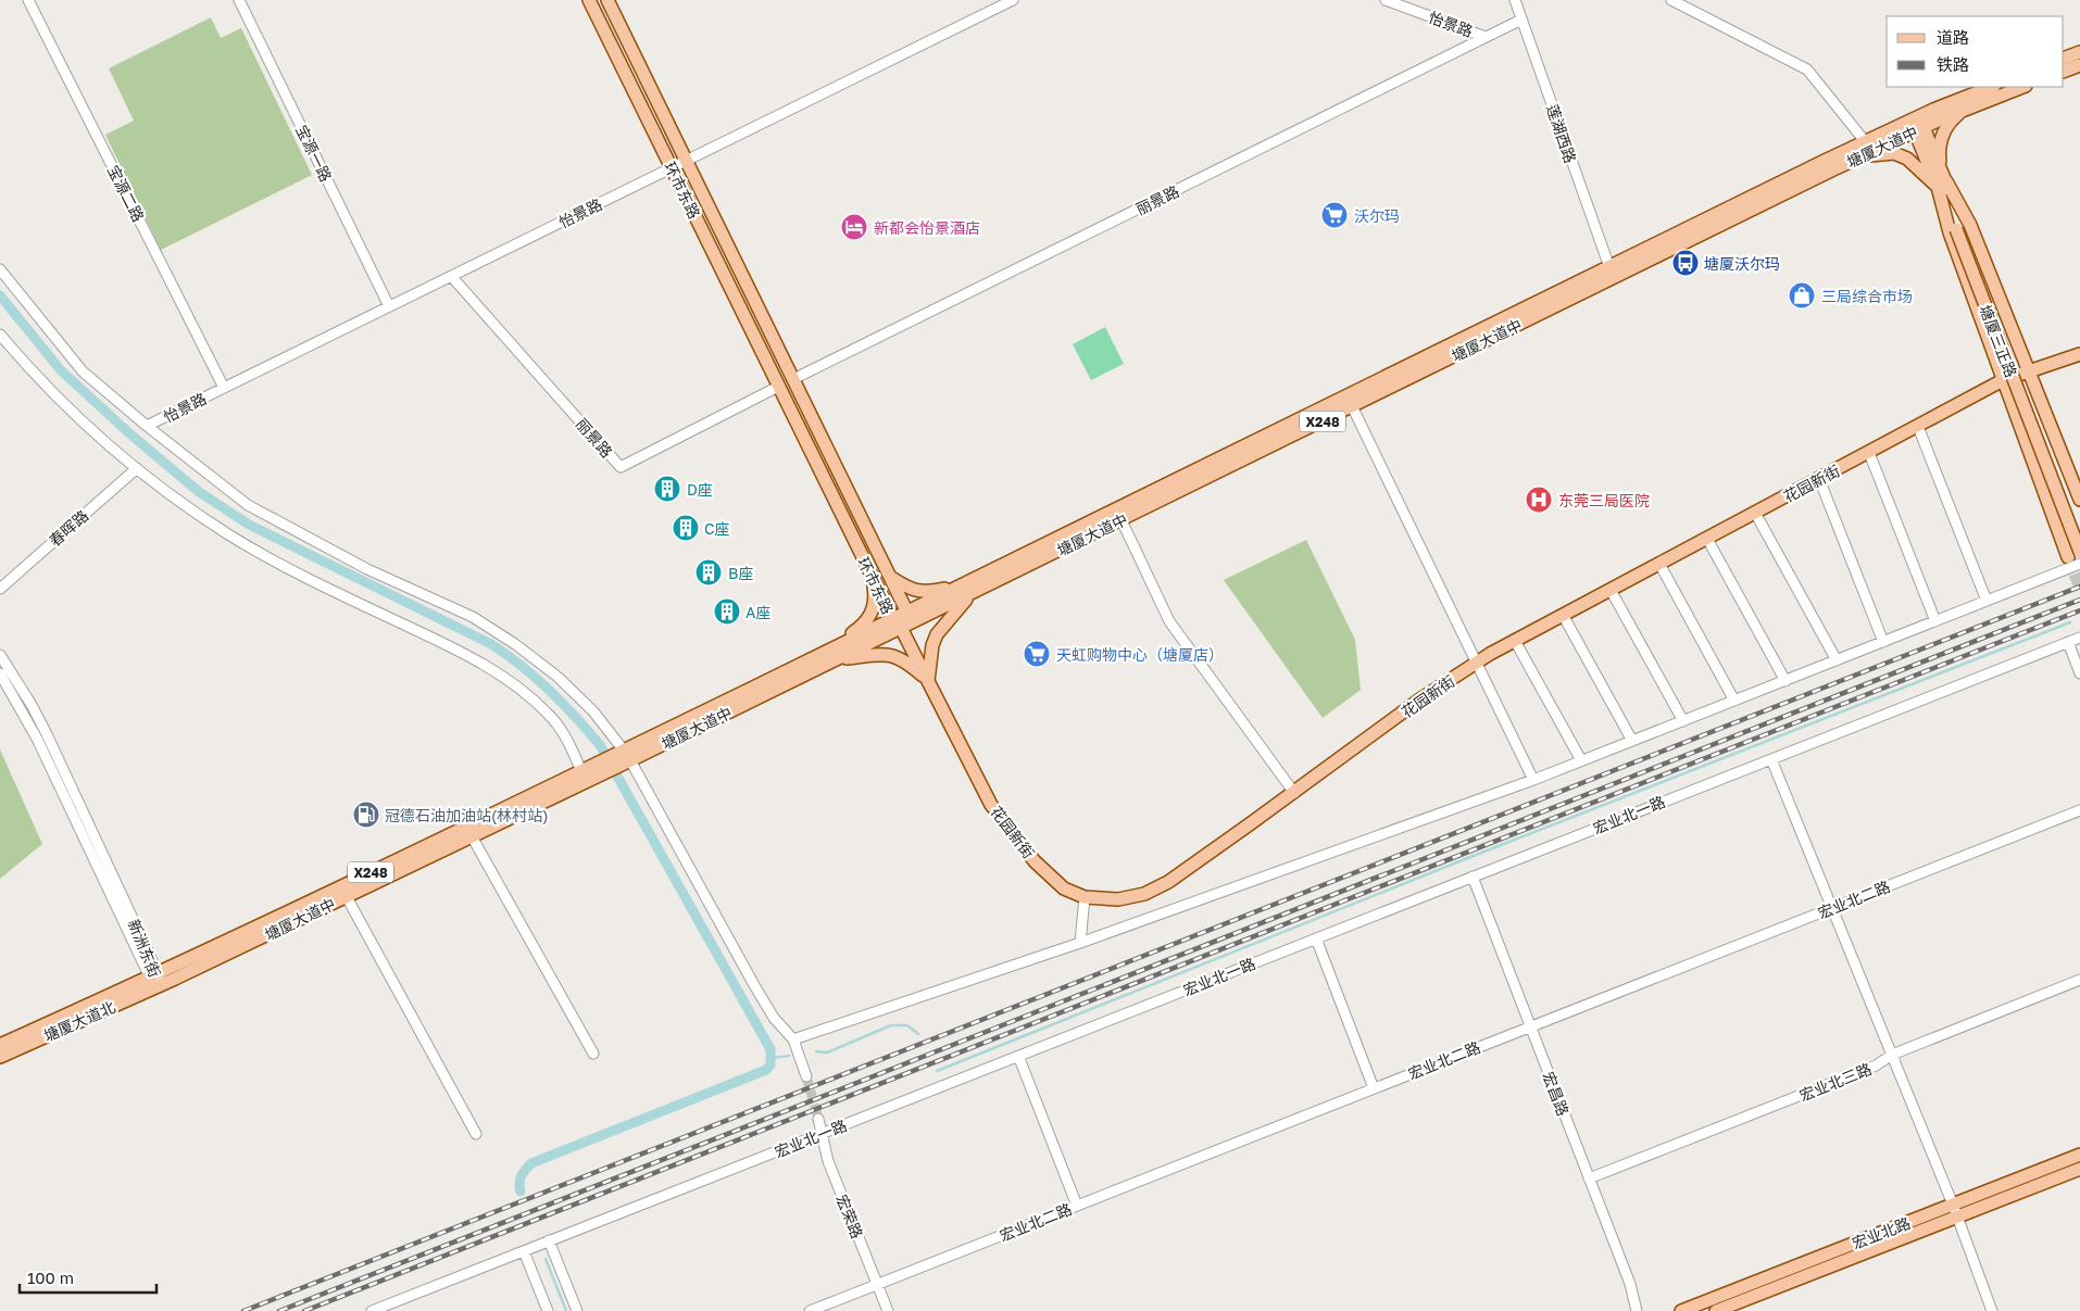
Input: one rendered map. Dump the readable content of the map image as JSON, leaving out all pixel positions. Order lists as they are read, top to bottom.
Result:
{
  "streets": {
    "main road": [
      "塘厦大道中",
      "环市东路",
      "塘厦三正路",
      "X248",
      "花园新街",
      "塘厦大道北",
      "宏业北路"
    ],
    "street": [
      "怡景路",
      "莲湖西路",
      "宝源一路",
      "宝源二路",
      "丽景路",
      "春晖路",
      "宏业北一路",
      "宏业北二路",
      "新洲东街",
      "宏业北三路",
      "宏昌路",
      "宏荣路"
    ]
  },
  "crossings": [
    ["怡景路", "宝源一路"],
    ["怡景路", "环市东路"],
    ["怡景路", "宝源二路"],
    ["怡景路", "丽景路"],
    ["莲湖西路", "塘厦大道中"],
    ["莲湖西路", "丽景路"],
    ["塘厦大道中", "环市东路"],
    ["塘厦大道中", "塘厦三正路"],
    ["塘厦大道中", "花园新街"],
    ["塘厦大道中", "新洲东街"],
    ["塘厦大道中", "塘厦大道北"],
    ["环市东路", "丽景路"],
    ["环市东路", "花园新街"],
    ["宏业北一路", "宏昌路"],
    ["宏业北一路", "宏荣路"],
    ["宏业北二路", "宏昌路"],
    ["宏业北二路", "宏荣路"],
    ["新洲东街", "塘厦大道北"],
    ["宏业北三路", "宏昌路"]
  ],
  "places": {
    "supermarket": ["沃尔玛", "天虹购物中心（塘厦店）"],
    "hotel": ["新都会怡景酒店"],
    "bus stop": ["塘厦沃尔玛"],
    "shop": ["三局综合市场"],
    "building": [
      "D座",
      "C座",
      "B座",
      "A座"
    ],
    "hospital": ["东莞三局医院"],
    "fuel station": ["冠德石油加油站(林村站)"]
  },
  "legend": ["道路", "铁路"],
  "scale_bar": "100 m"
}
